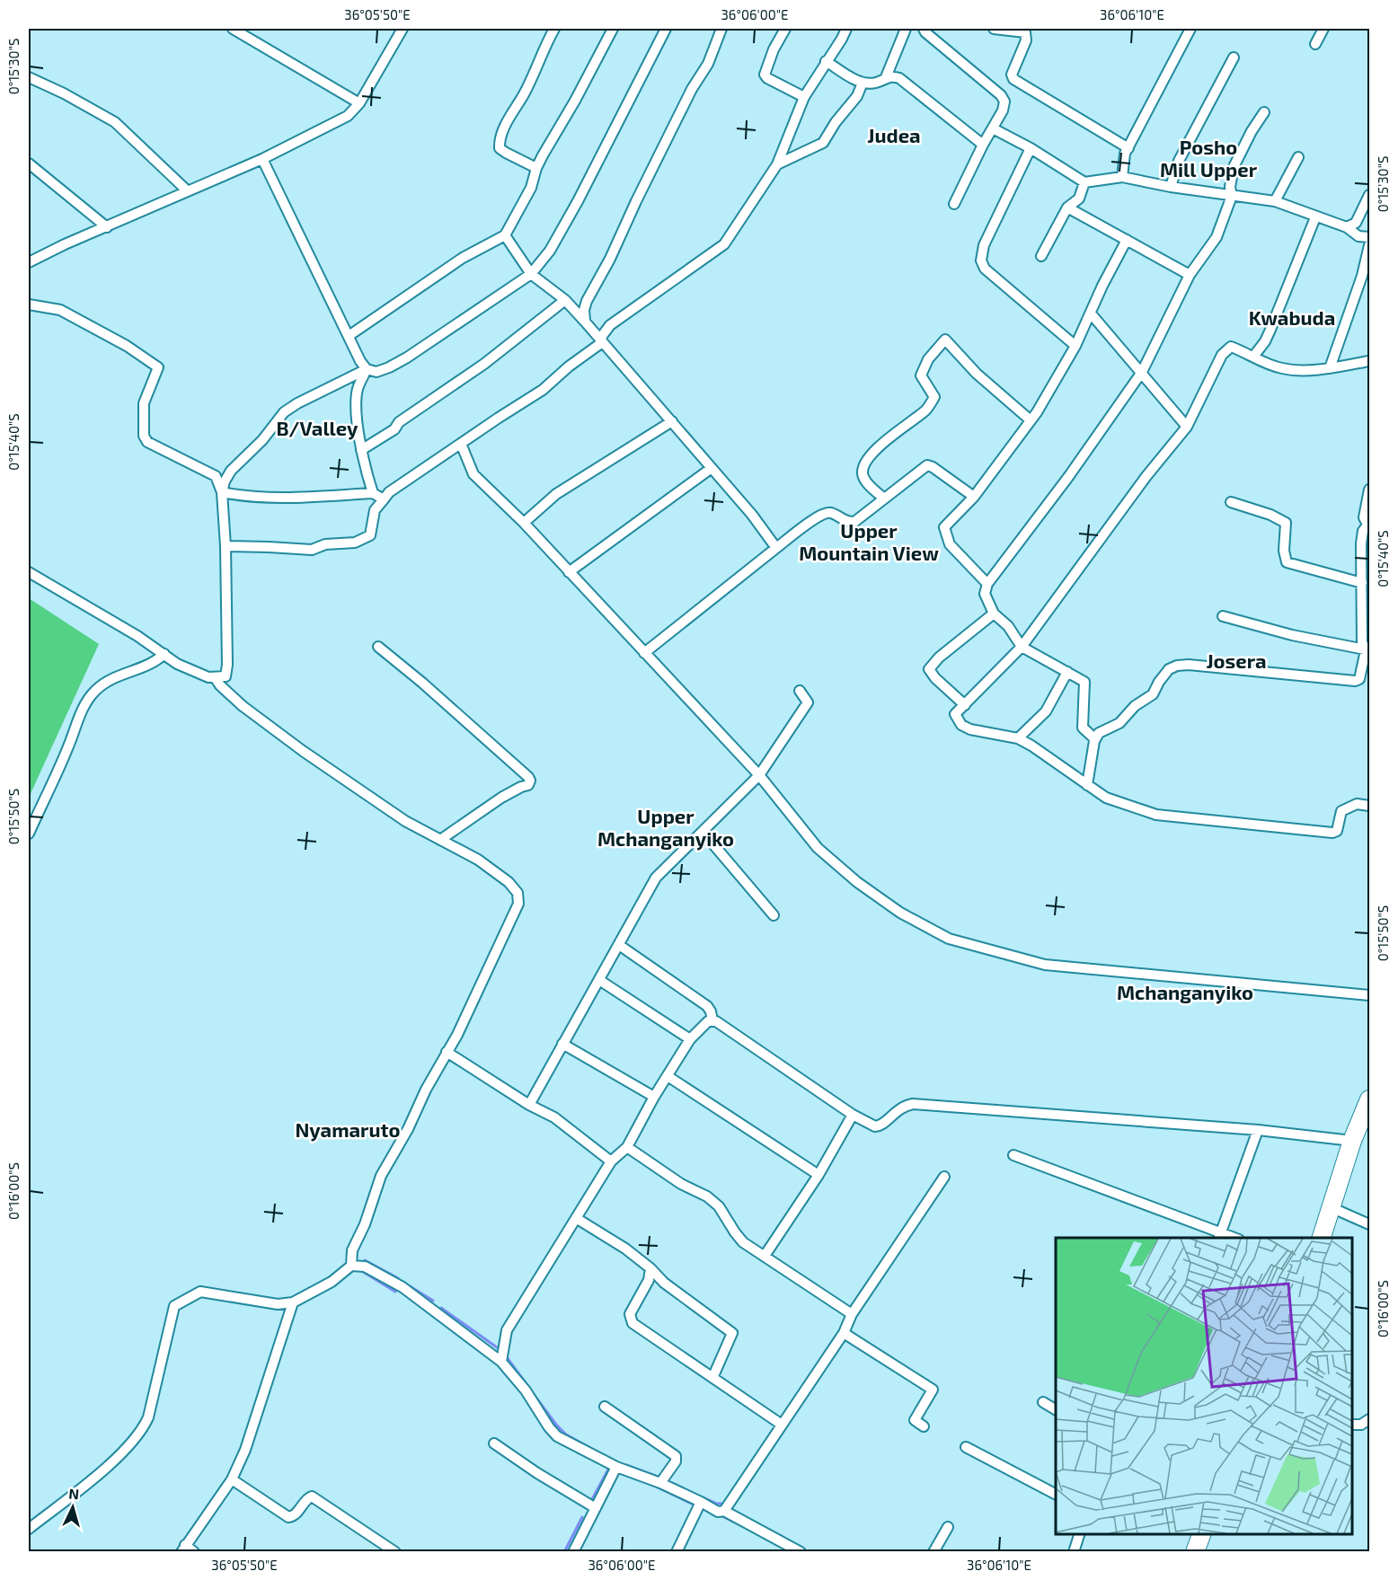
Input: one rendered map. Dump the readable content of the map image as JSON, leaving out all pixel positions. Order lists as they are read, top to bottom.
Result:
{
  "districts": [
    "Judea",
    "Posho Mill Upper",
    "Kwabuda",
    "B/Valley",
    "Upper Mountain View",
    "Josera",
    "Upper Mchanganyiko",
    "Mchanganyiko",
    "Nyamaruto"
  ],
  "north": "top",
  "coordinates": [
    "36°05'50\"E",
    "36°06'00\"E",
    "36°06'10\"E",
    "0°15'30\"S",
    "0°15'40\"S",
    "0°15'50\"S",
    "0°16'00\"S"
  ]
}
